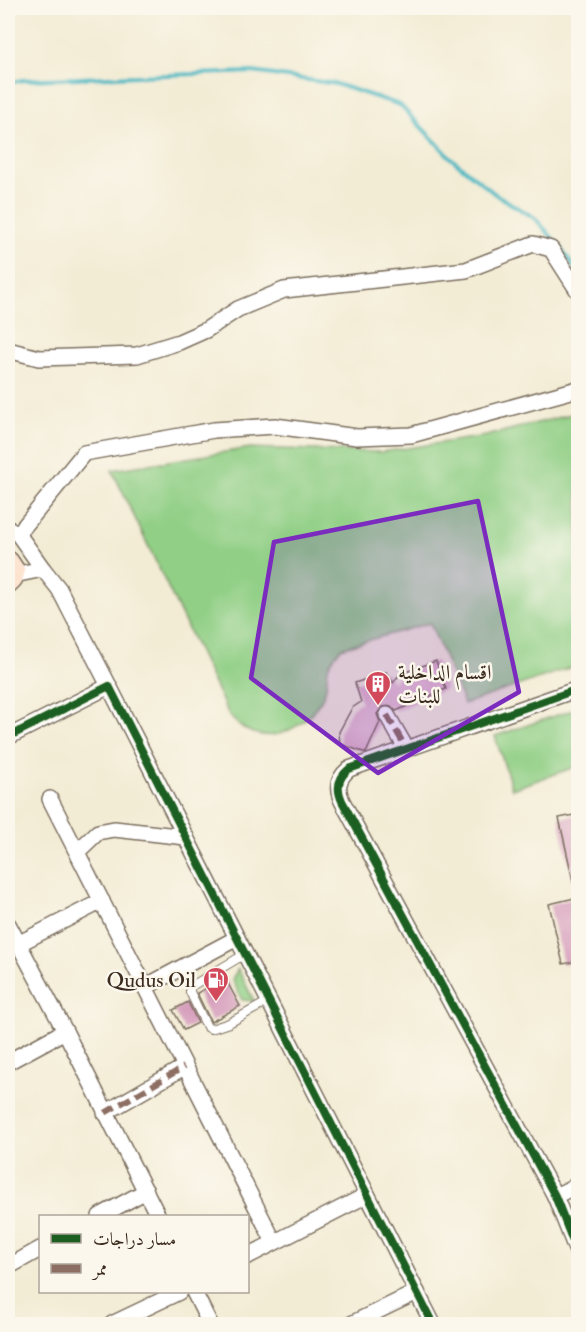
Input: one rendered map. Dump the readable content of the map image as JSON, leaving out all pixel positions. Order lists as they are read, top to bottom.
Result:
{
  "places": {
    "building": ["اقسام الداخلیة للبنات"],
    "fuel station": ["Qudus Oil"]
  },
  "legend": ["مسار دراجات", "ممر"]
}
